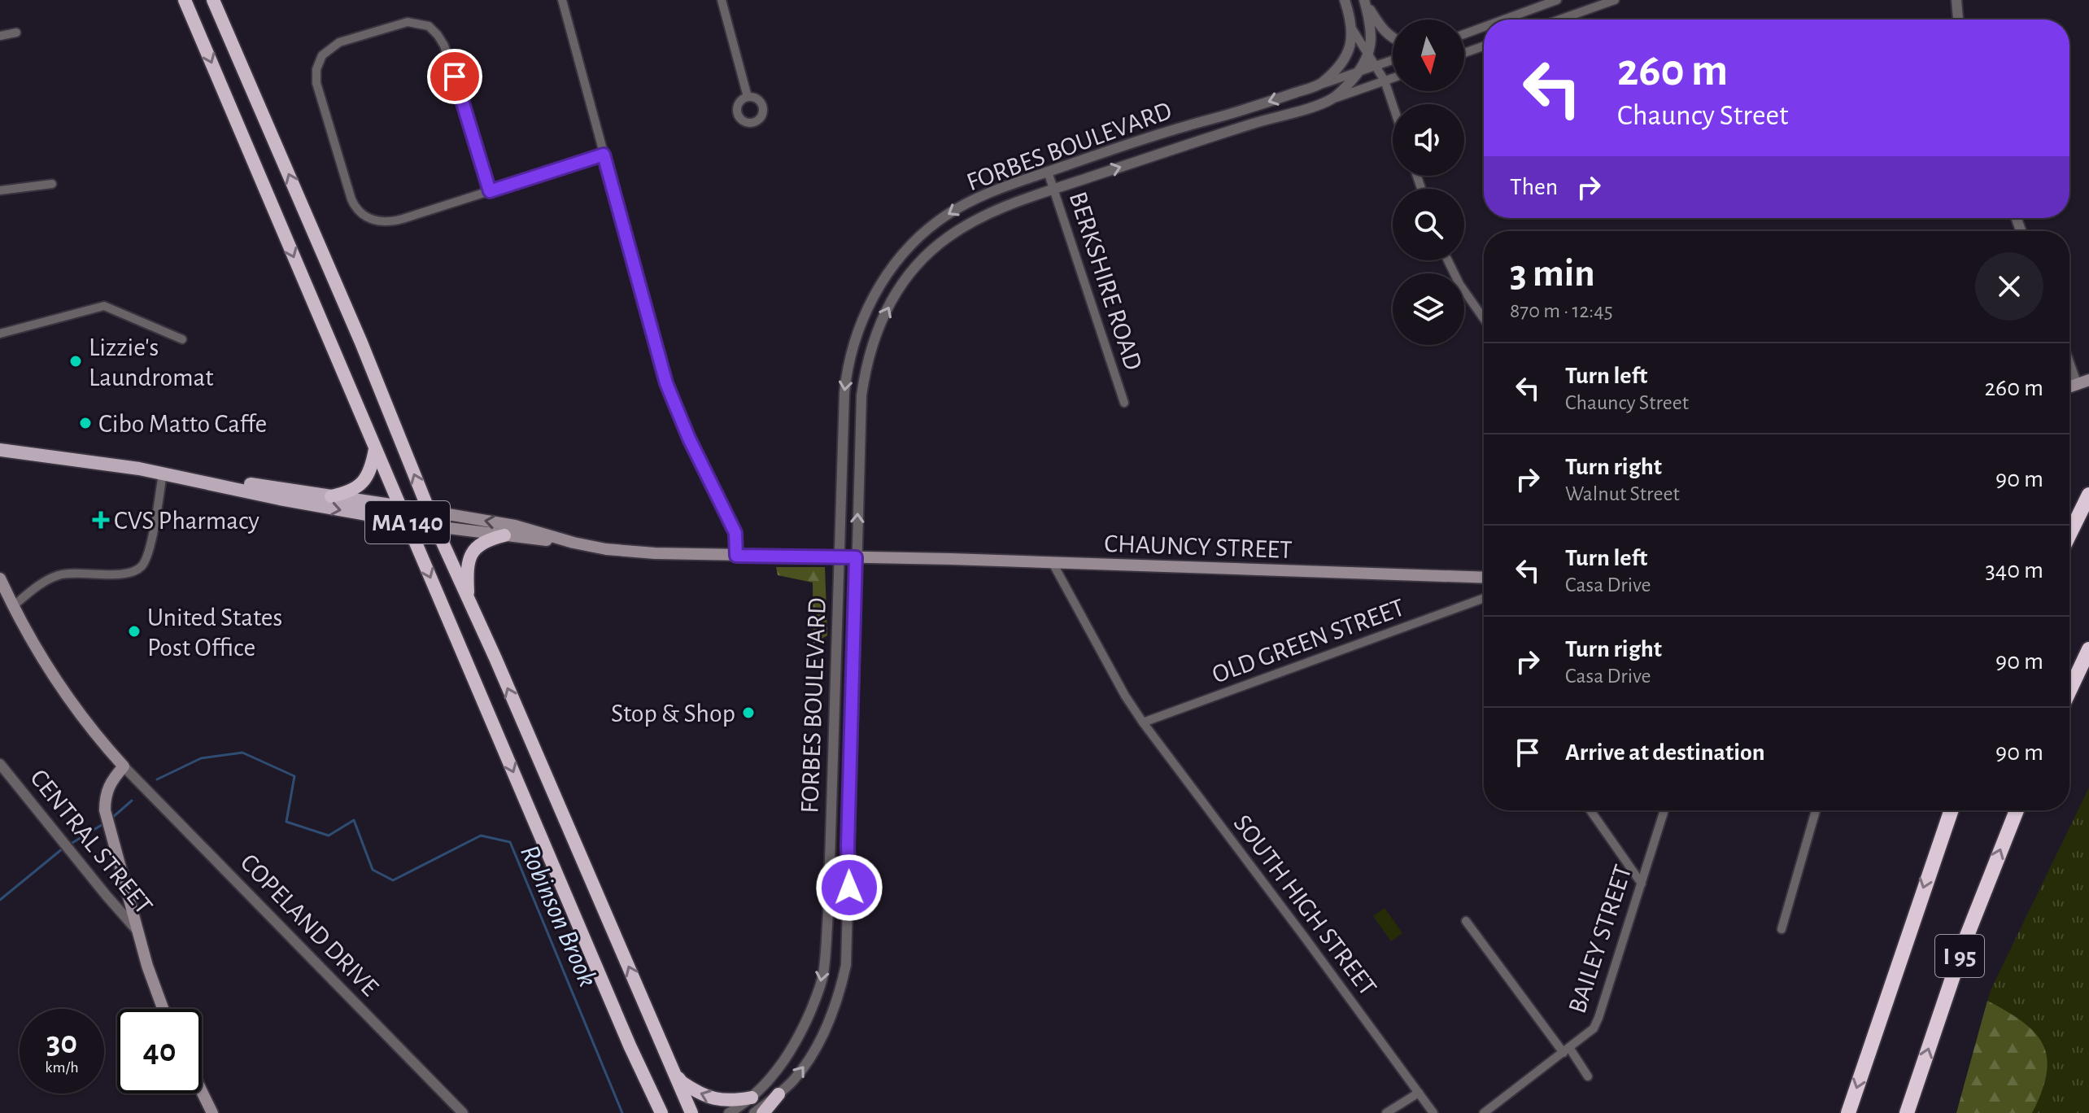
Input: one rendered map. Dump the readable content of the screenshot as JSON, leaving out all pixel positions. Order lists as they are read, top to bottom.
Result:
{
  "streets": {
    "highway": ["MA 140", "I 95"],
    "main road": ["CHAUNCY STREET", "CENTRAL STREET", "COPELAND DRIVE"],
    "street": [
      "FORBES BOULEVARD",
      "BERKSHIRE ROAD",
      "OLD GREEN STREET",
      "SOUTH HIGH STREET",
      "BAILEY STREET"
    ]
  },
  "crossings": [
    ["FORBES BOULEVARD", "BERKSHIRE ROAD"],
    ["FORBES BOULEVARD", "CHAUNCY STREET"],
    ["MA 140", "CHAUNCY STREET"],
    ["OLD GREEN STREET", "SOUTH HIGH STREET"]
  ],
  "water": ["Robinson Brook"],
  "places": {
    "other": [
      "Lizzie's Laundromat",
      "Cibo Matto Caffe",
      "United States Post Office",
      "Stop & Shop"
    ],
    "health": ["CVS Pharmacy"]
  },
  "north": "bottom",
  "page": {
    "turn": ["260 m", "Chauncy Street"],
    "then": "Then",
    "heading": ["3 min", "870 m · 12:45"],
    "list": [
      {
        "name": "Turn left",
        "note": "Chauncy Street",
        "value": "260 m"
      },
      {
        "name": "Turn right",
        "note": "Walnut Street",
        "value": "90 m"
      },
      {
        "name": "Turn left",
        "note": "Casa Drive",
        "value": "340 m"
      },
      {
        "name": "Turn right",
        "note": "Casa Drive",
        "value": "90 m"
      },
      {
        "name": "Arrive at destination",
        "value": "90 m"
      }
    ],
    "speed": "30 km/h",
    "limit": "40"
  }
}
